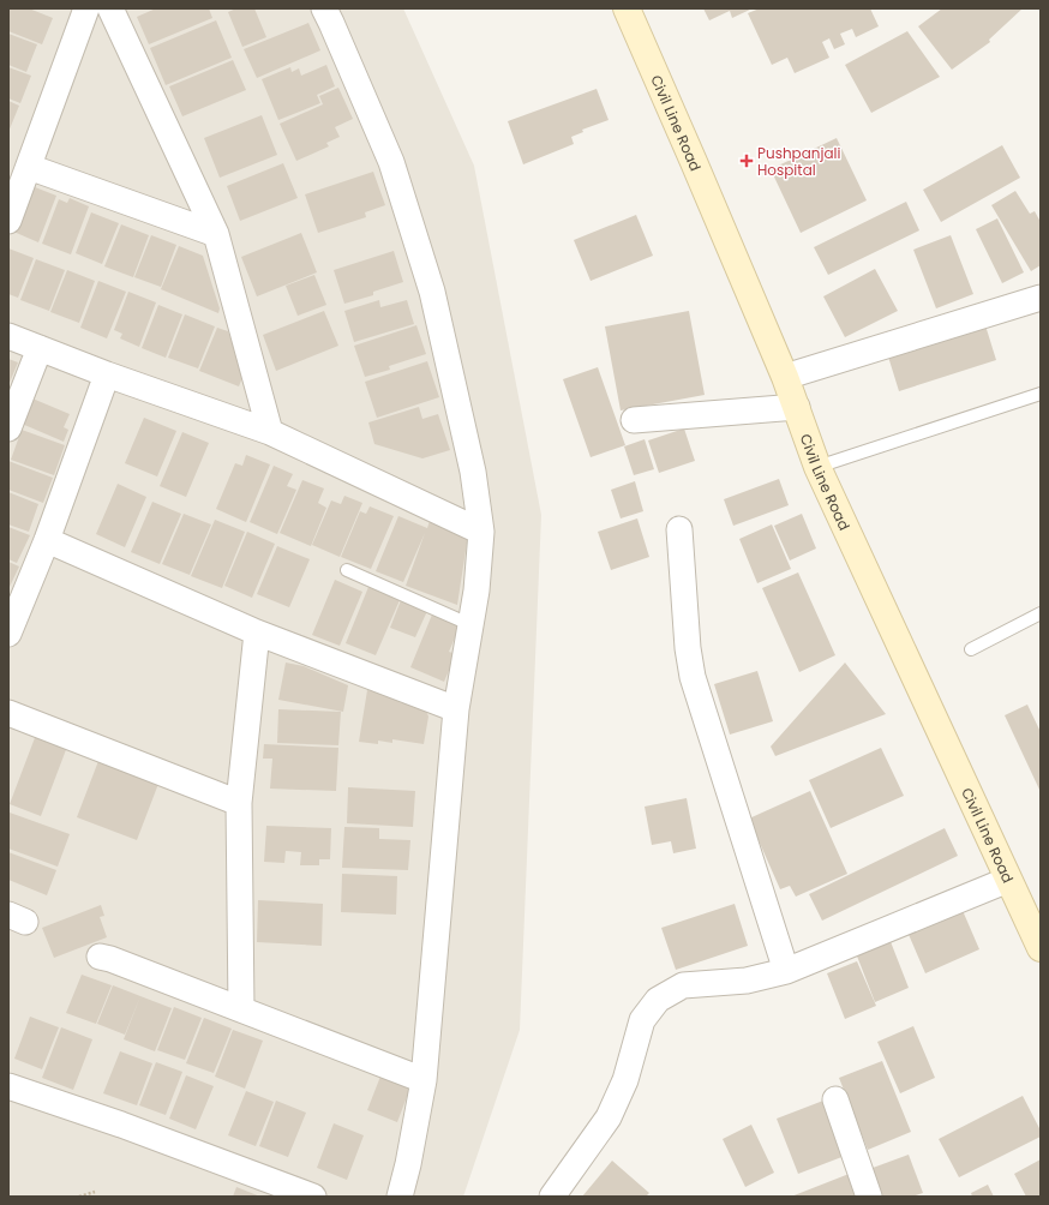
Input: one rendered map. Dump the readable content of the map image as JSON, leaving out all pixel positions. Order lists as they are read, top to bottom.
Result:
{
  "streets": {
    "street": ["Civil Line Road"]
  },
  "places": {
    "health": ["Pushpanjali Hospital"]
  }
}
